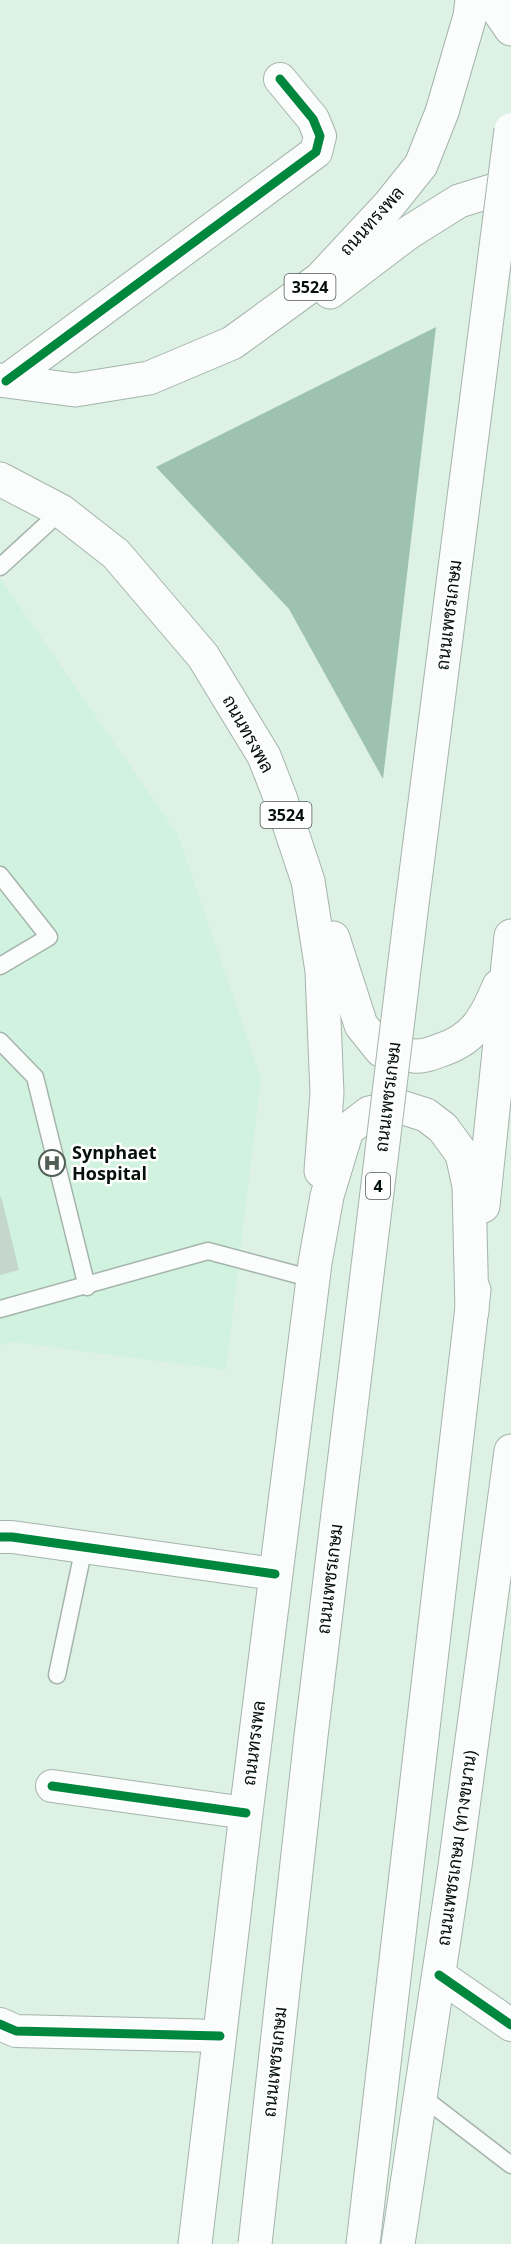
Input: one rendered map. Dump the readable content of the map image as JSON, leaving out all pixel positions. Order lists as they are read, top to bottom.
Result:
{
  "streets": {
    "main road": [
      "ถนนทรงพล",
      "3524",
      "ถนนเพชรเกษม",
      "4",
      "ถนนเพชรเกษม (ทางขนาน)"
    ]
  },
  "places": {
    "hospital": ["Synphaet Hospital"]
  }
}
